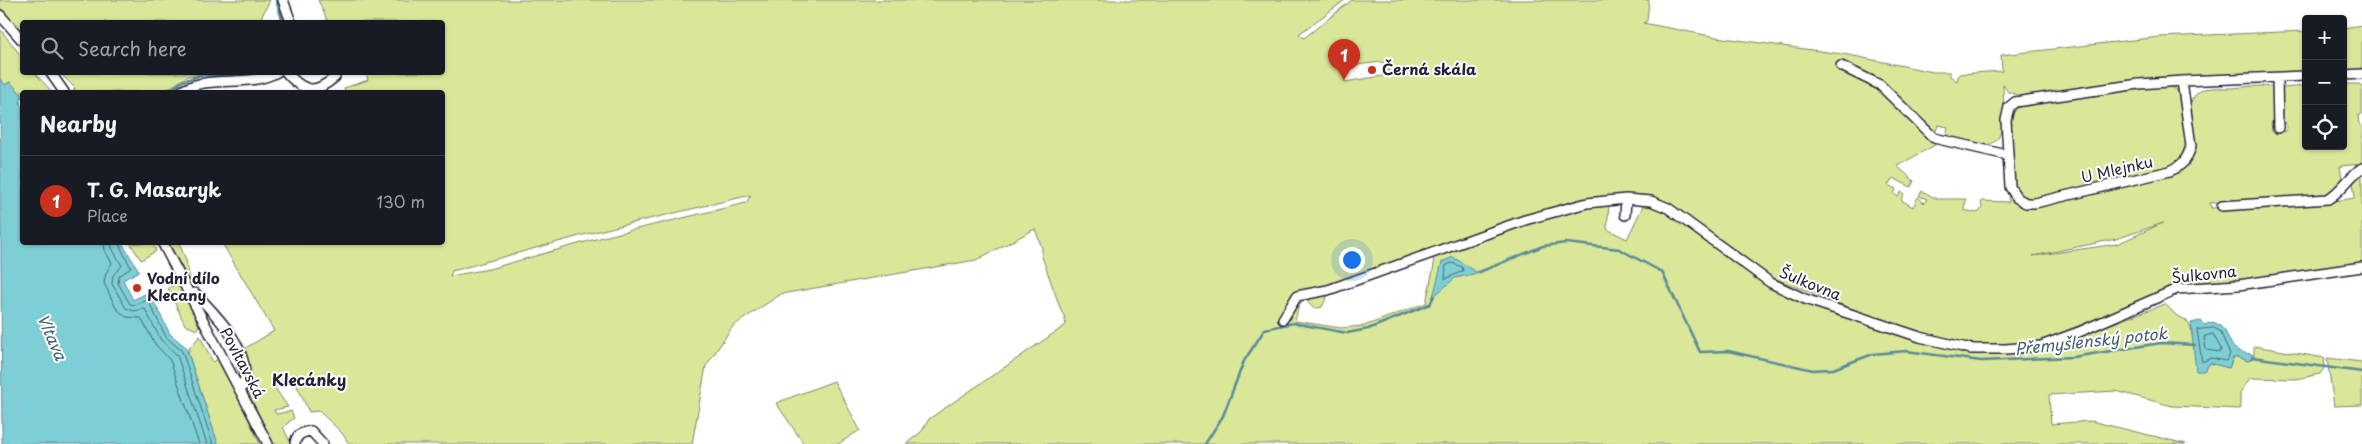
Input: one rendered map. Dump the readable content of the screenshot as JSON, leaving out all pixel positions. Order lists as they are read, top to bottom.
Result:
{
  "streets": {
    "street": ["U Mlejnku", "Šulkovna", "Povltavská"]
  },
  "districts": ["Klecánky"],
  "water": ["Vltava", "Přemyšlenský potok"],
  "places": ["Černá skála", "Vodní dílo Klecany"],
  "page": {
    "map_buttons": ["+", "−"],
    "search": "Search here",
    "pins": "1",
    "heading": "Nearby",
    "list": [
      {
        "mark": "1",
        "name": "T. G. Masaryk",
        "note": "Place",
        "value": "130 m"
      }
    ]
  }
}
